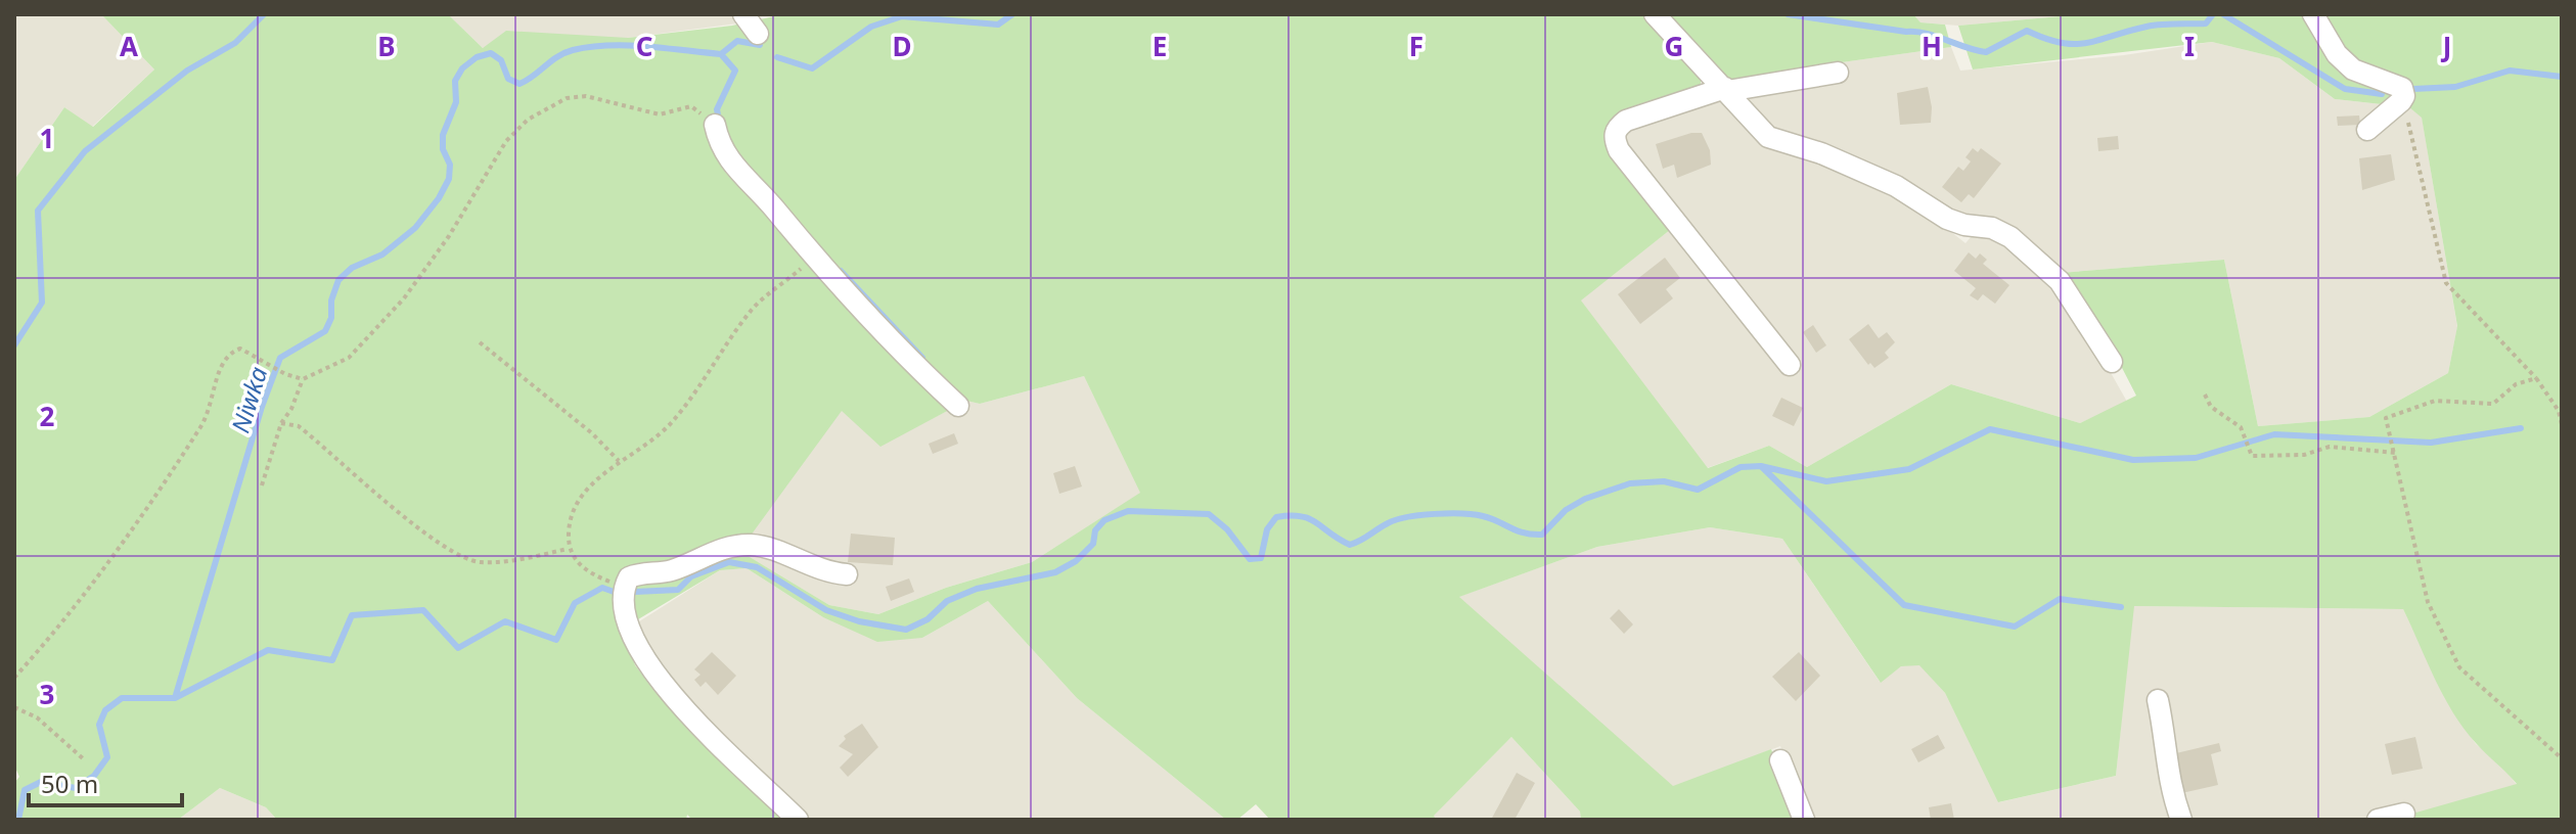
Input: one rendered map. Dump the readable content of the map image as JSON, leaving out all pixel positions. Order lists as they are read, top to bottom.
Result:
{
  "water": ["Niwka"],
  "scale_bar": "50 m",
  "grid": {
    "columns": [
      "A",
      "B",
      "C",
      "D",
      "E",
      "F",
      "G",
      "H",
      "I",
      "J"
    ],
    "rows": ["1", "2", "3"]
  }
}
